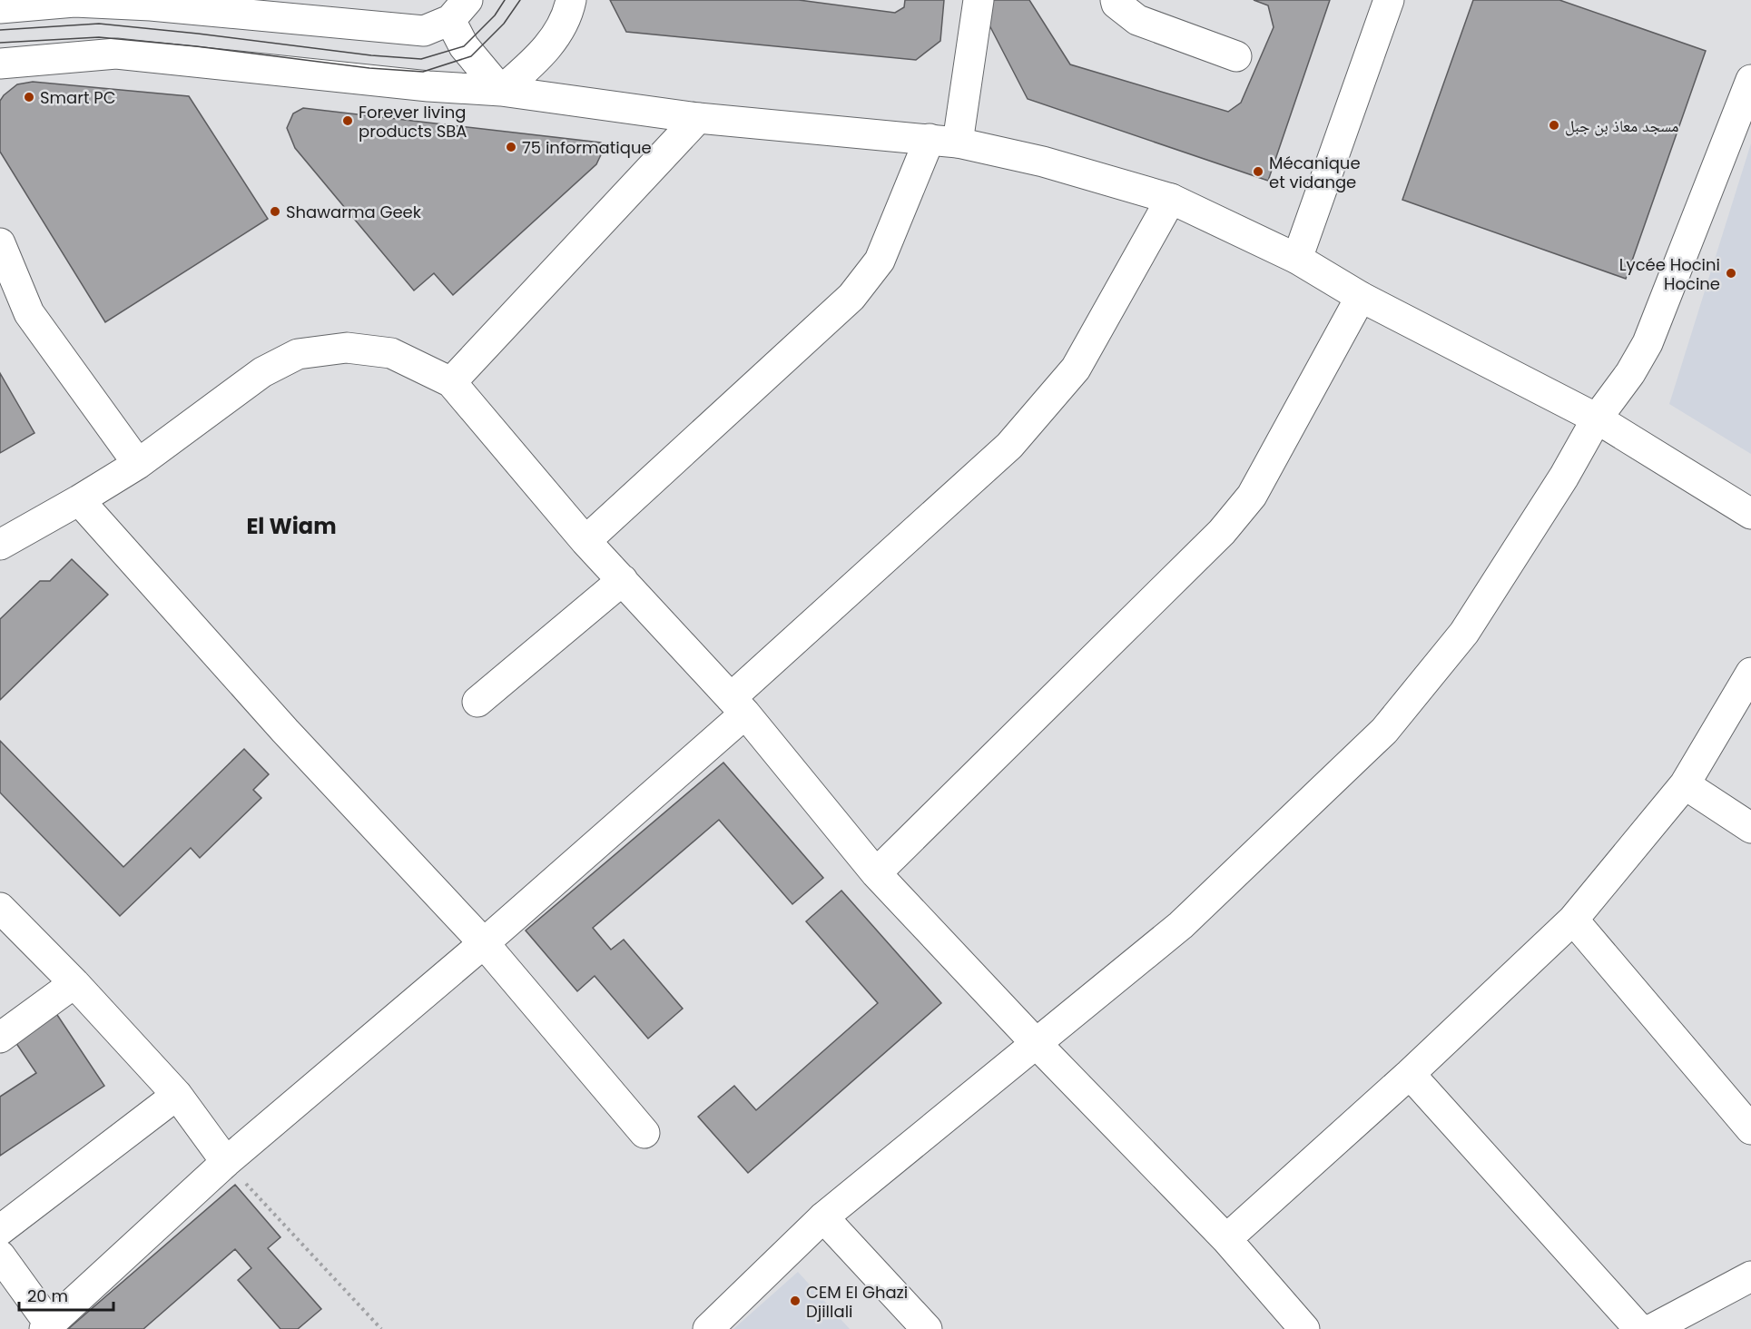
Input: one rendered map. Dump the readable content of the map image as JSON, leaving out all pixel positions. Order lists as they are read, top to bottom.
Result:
{
  "districts": ["El Wiam"],
  "places": [
    "Smart PC",
    "Forever living products SBA",
    "مسجد معاذ بن جبل",
    "75 informatique",
    "Mécanique et vidange",
    "Shawarma Geek",
    "Lycée Hocini Hocine",
    "CEM El Ghazi Djillali"
  ],
  "scale_bar": "20 m"
}
